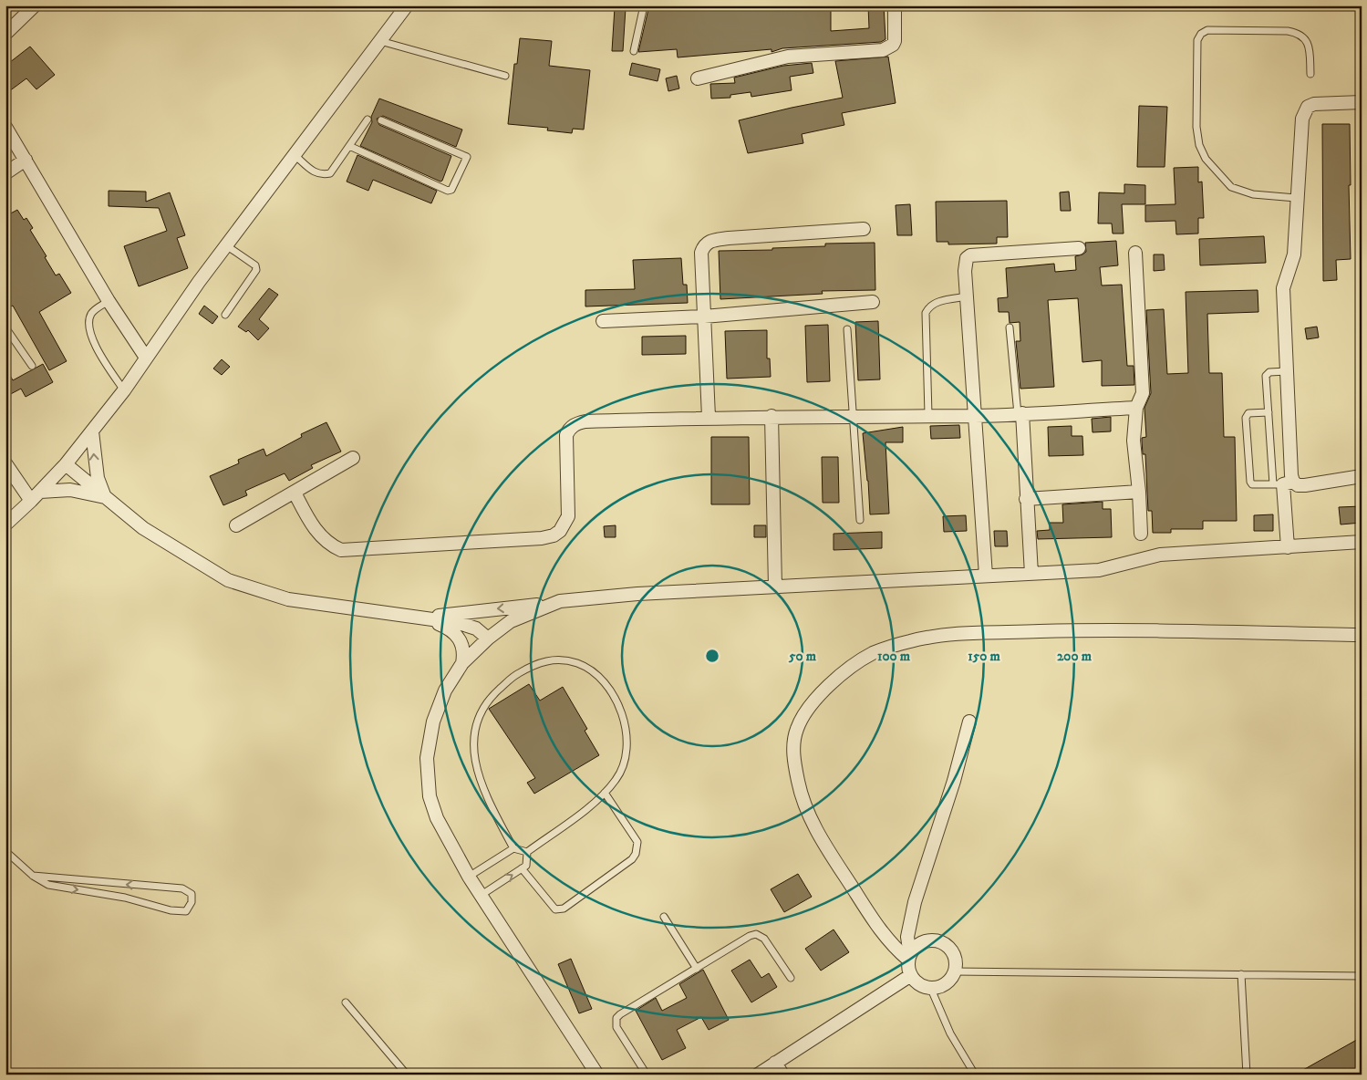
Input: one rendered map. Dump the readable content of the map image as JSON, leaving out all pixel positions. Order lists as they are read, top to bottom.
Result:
{
  "rings": [
    "50 m",
    "100 m",
    "150 m",
    "200 m"
  ]
}
